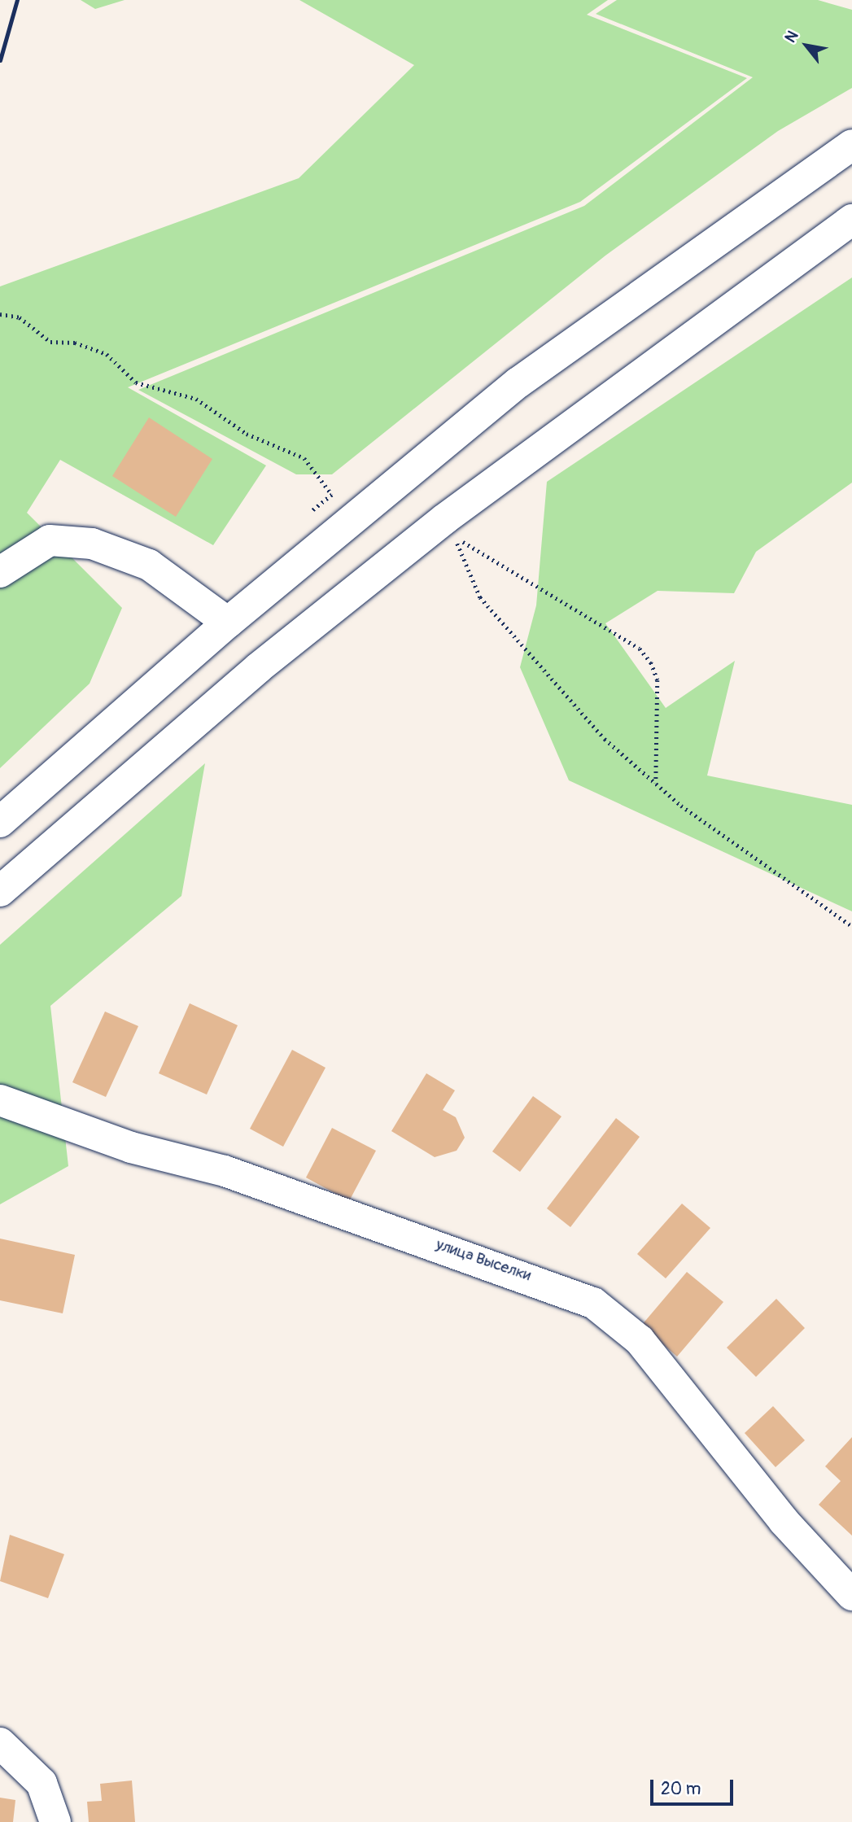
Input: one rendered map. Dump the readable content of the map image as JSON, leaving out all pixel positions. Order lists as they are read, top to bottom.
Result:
{
  "streets": {
    "main road": ["улица Выселки"]
  },
  "scale_bar": "20 m",
  "north": "top left"
}
